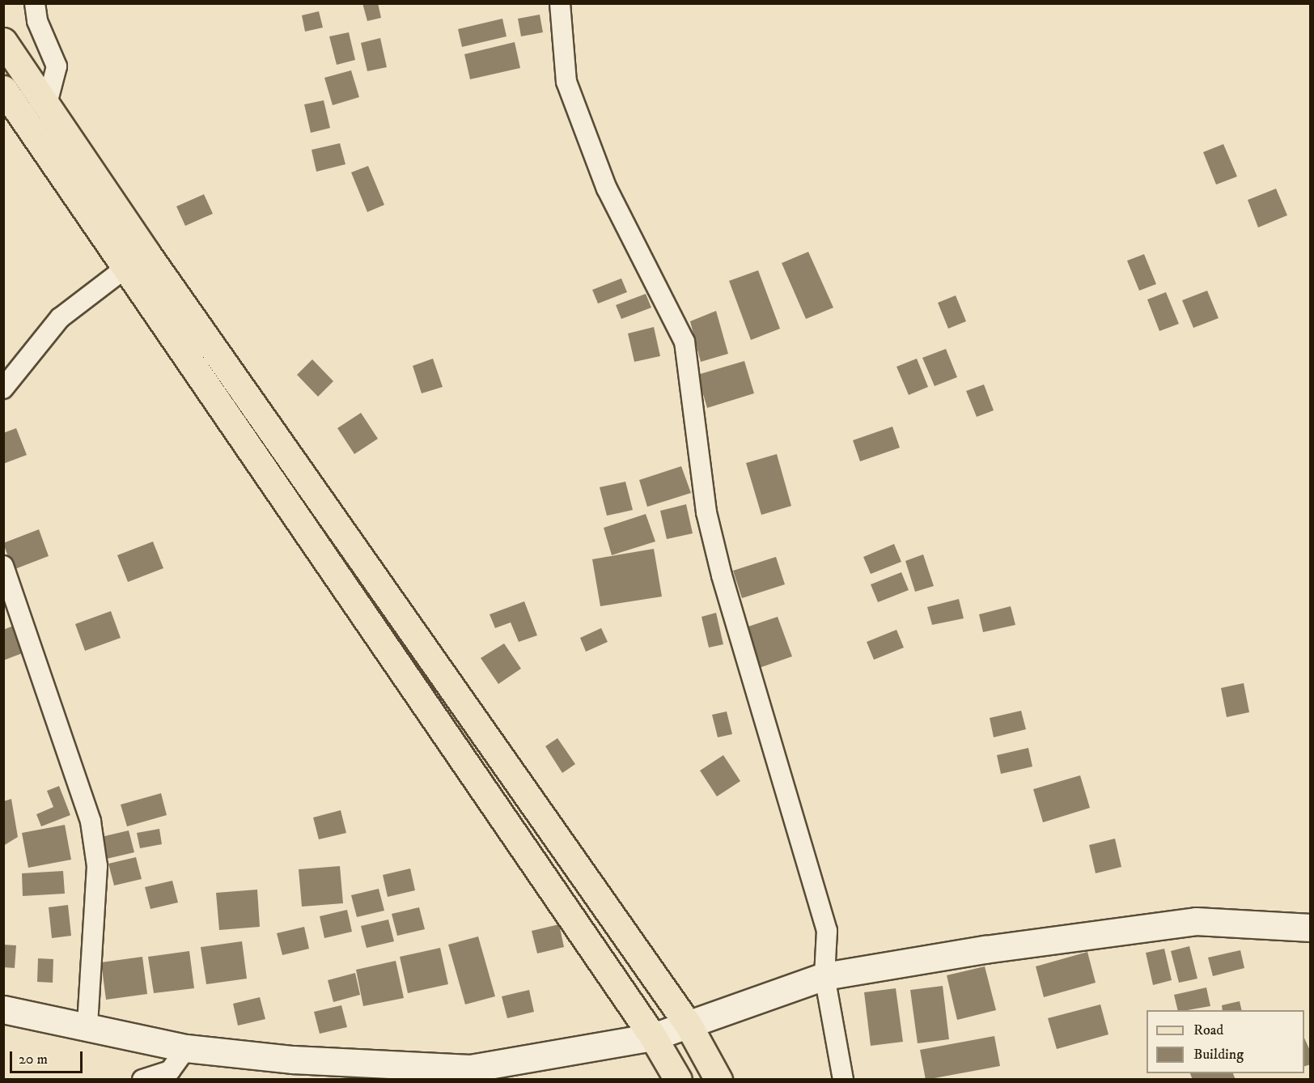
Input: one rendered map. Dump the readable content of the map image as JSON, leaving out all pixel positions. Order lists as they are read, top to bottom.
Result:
{
  "legend": ["Road", "Building"],
  "scale_bar": "20 m"
}
